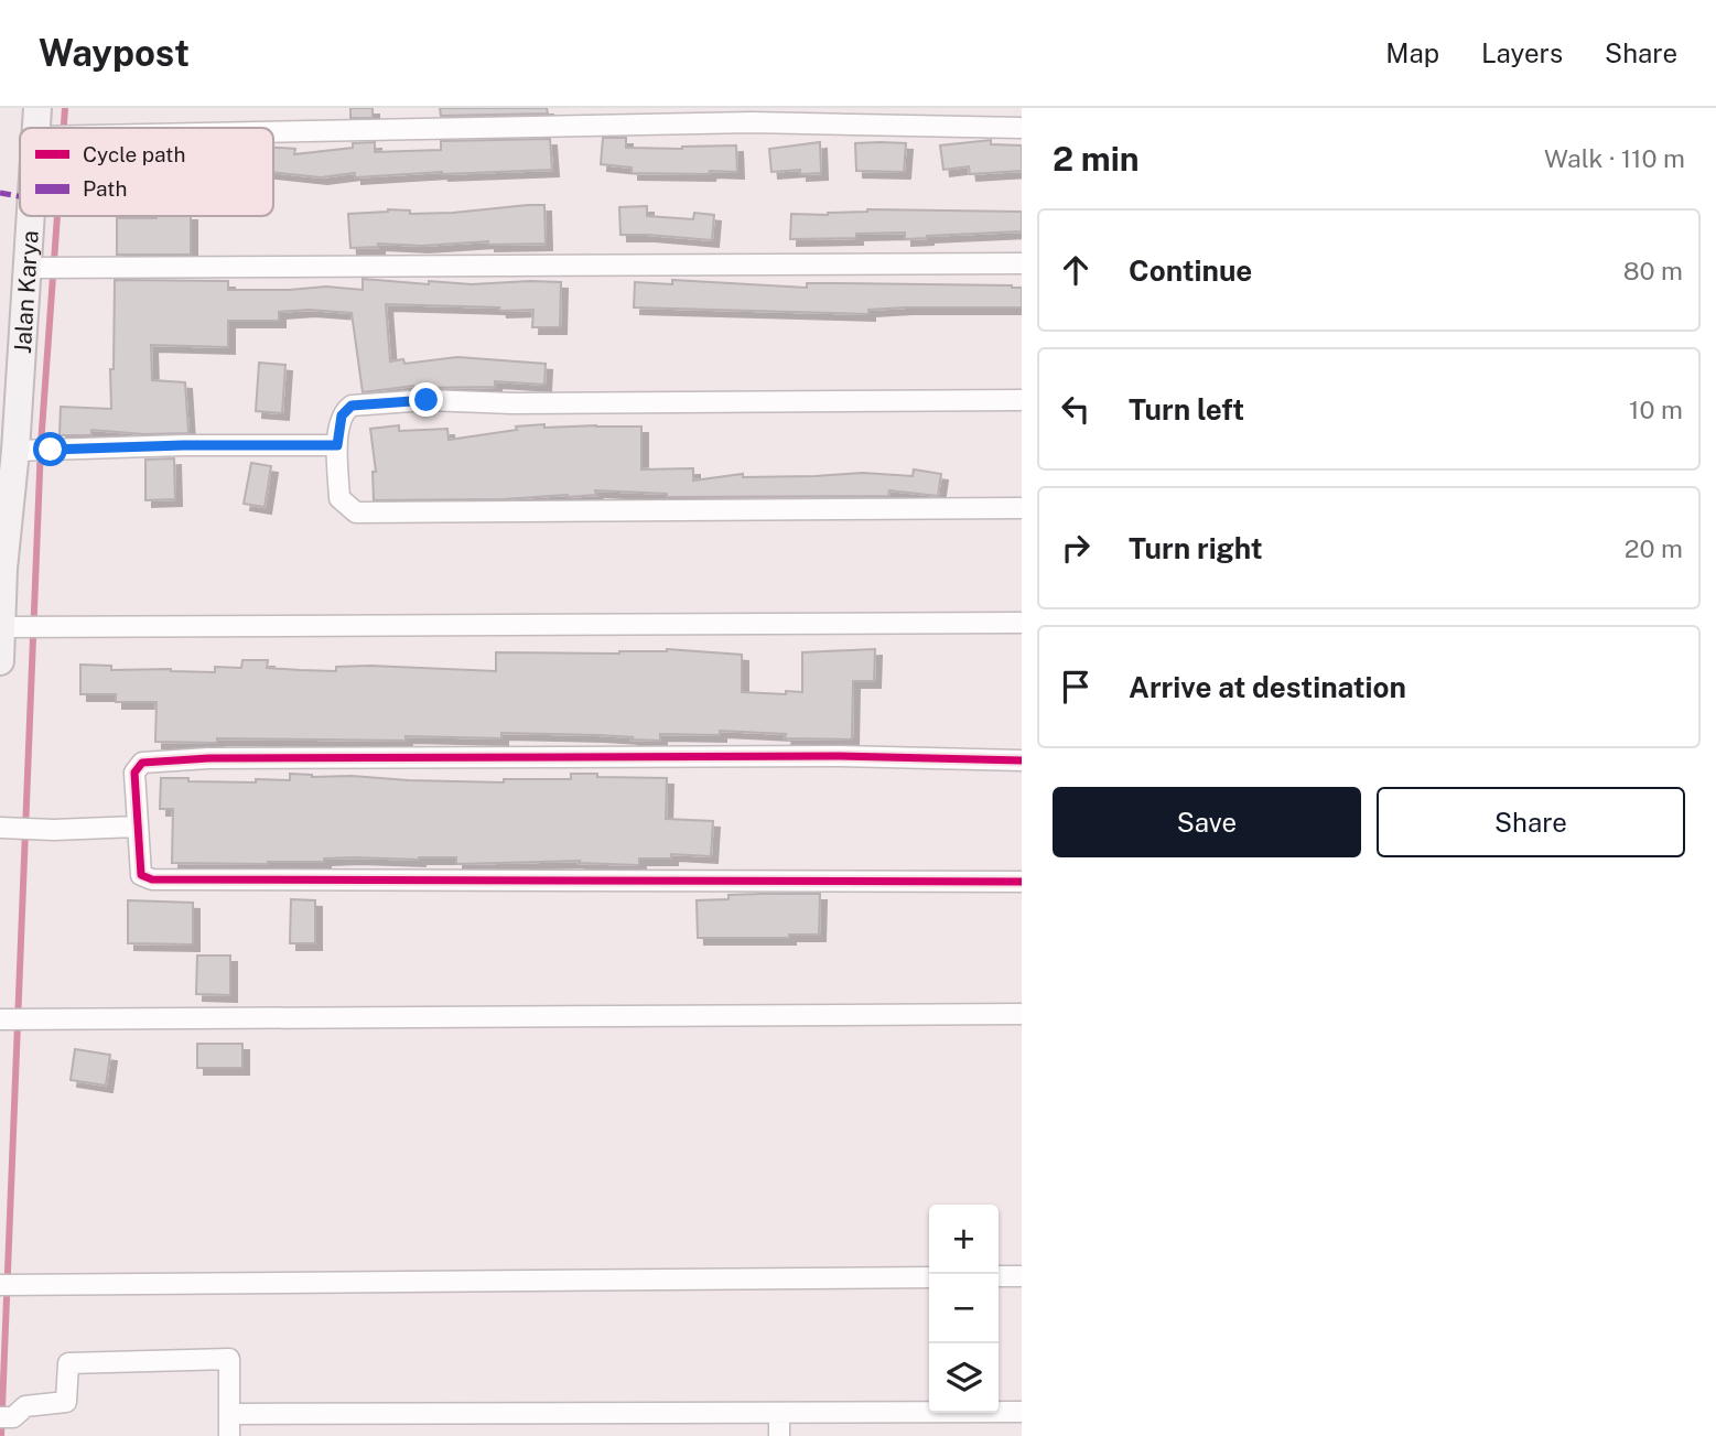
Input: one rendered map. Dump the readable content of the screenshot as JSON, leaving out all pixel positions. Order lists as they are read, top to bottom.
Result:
{
  "streets": {
    "street": ["Jalan Karya"]
  },
  "legend": ["Cycle path", "Path"],
  "page": {
    "header": "Waypost",
    "nav": ["Map", "Layers", "Share"],
    "heading": ["2 min", "Walk · 110 m"],
    "list": [
      ["Continue", "80 m"],
      ["Turn left", "10 m"],
      ["Turn right", "20 m"],
      "Arrive at destination"
    ],
    "buttons": ["Save", "Share"],
    "map_buttons": ["+", "−"]
  }
}
